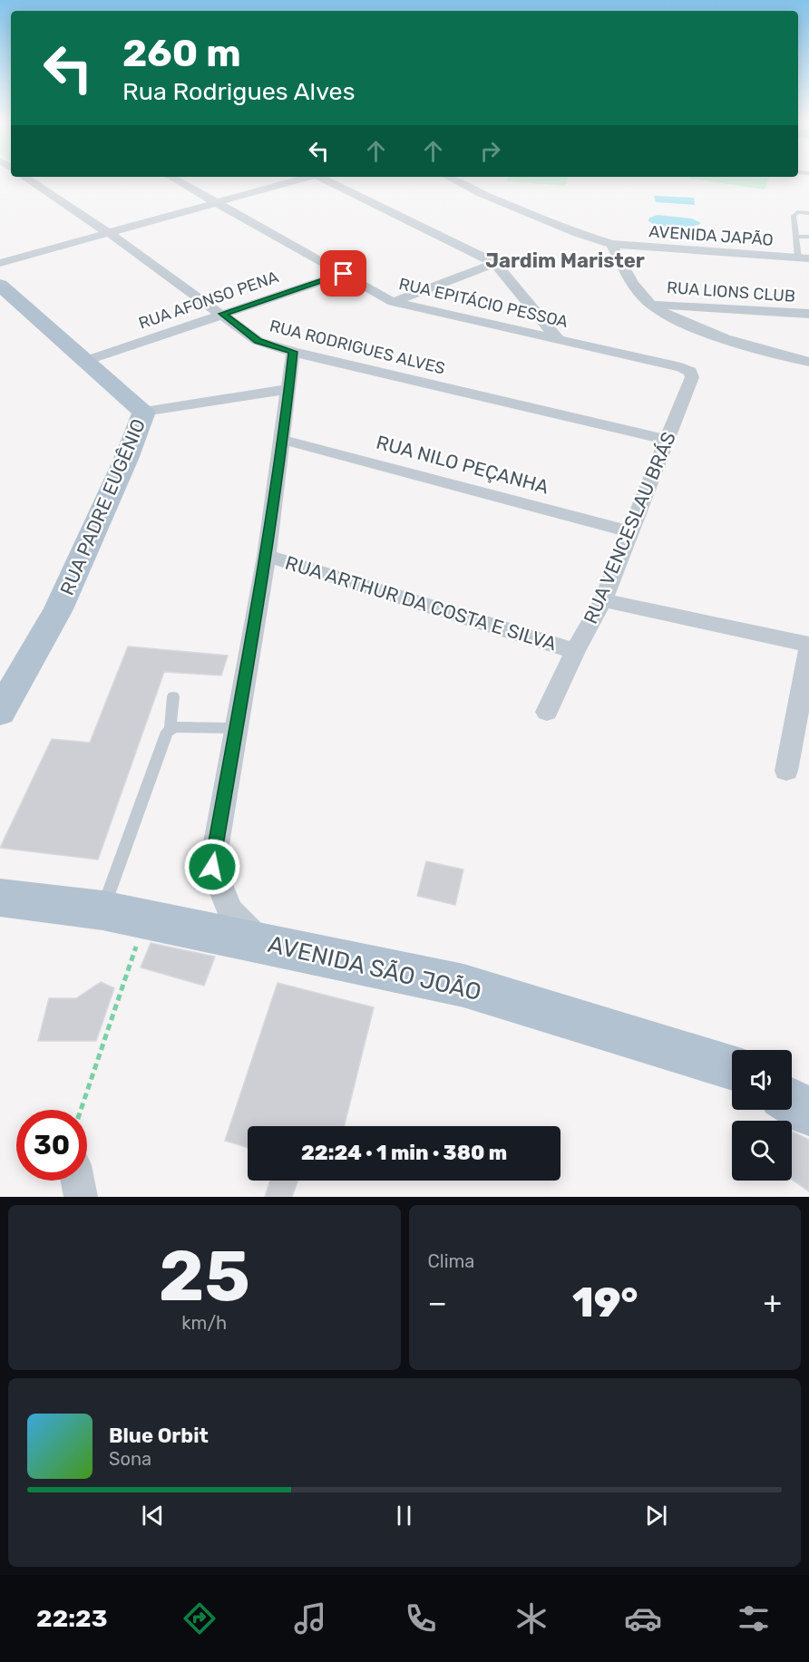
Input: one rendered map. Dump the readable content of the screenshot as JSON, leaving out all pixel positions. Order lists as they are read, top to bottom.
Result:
{
  "streets": {
    "main road": ["RUA PADRE EUGÊNIO", "AVENIDA SÃO JOÃO"],
    "street": [
      "AVENIDA JAPÃO",
      "RUA LIONS CLUB",
      "RUA AFONSO PENA",
      "RUA EPITÁCIO PESSOA",
      "RUA RODRIGUES ALVES",
      "RUA NILO PEÇANHA",
      "RUA VENCESLAU BRÁS",
      "RUA ARTHUR DA COSTA E SILVA"
    ]
  },
  "crossings": [
    ["RUA AFONSO PENA", "RUA EPITÁCIO PESSOA"],
    ["RUA AFONSO PENA", "RUA RODRIGUES ALVES"],
    ["RUA AFONSO PENA", "RUA PADRE EUGÊNIO"],
    ["RUA EPITÁCIO PESSOA", "RUA VENCESLAU BRÁS"],
    ["RUA RODRIGUES ALVES", "RUA VENCESLAU BRÁS"],
    ["RUA NILO PEÇANHA", "RUA VENCESLAU BRÁS"],
    ["RUA VENCESLAU BRÁS", "RUA ARTHUR DA COSTA E SILVA"]
  ],
  "districts": ["Jardim Marister"],
  "page": {
    "turn": ["260 m", "Rua Rodrigues Alves"],
    "limit": "30",
    "trip": "22:24 · 1 min · 380 m",
    "tile": [
      ["25", "km/h"],
      "Clima"
    ],
    "heat": ["−", "19°", "+"],
    "song": ["Blue Orbit", "Sona"],
    "tabs": "22:23"
  }
}
